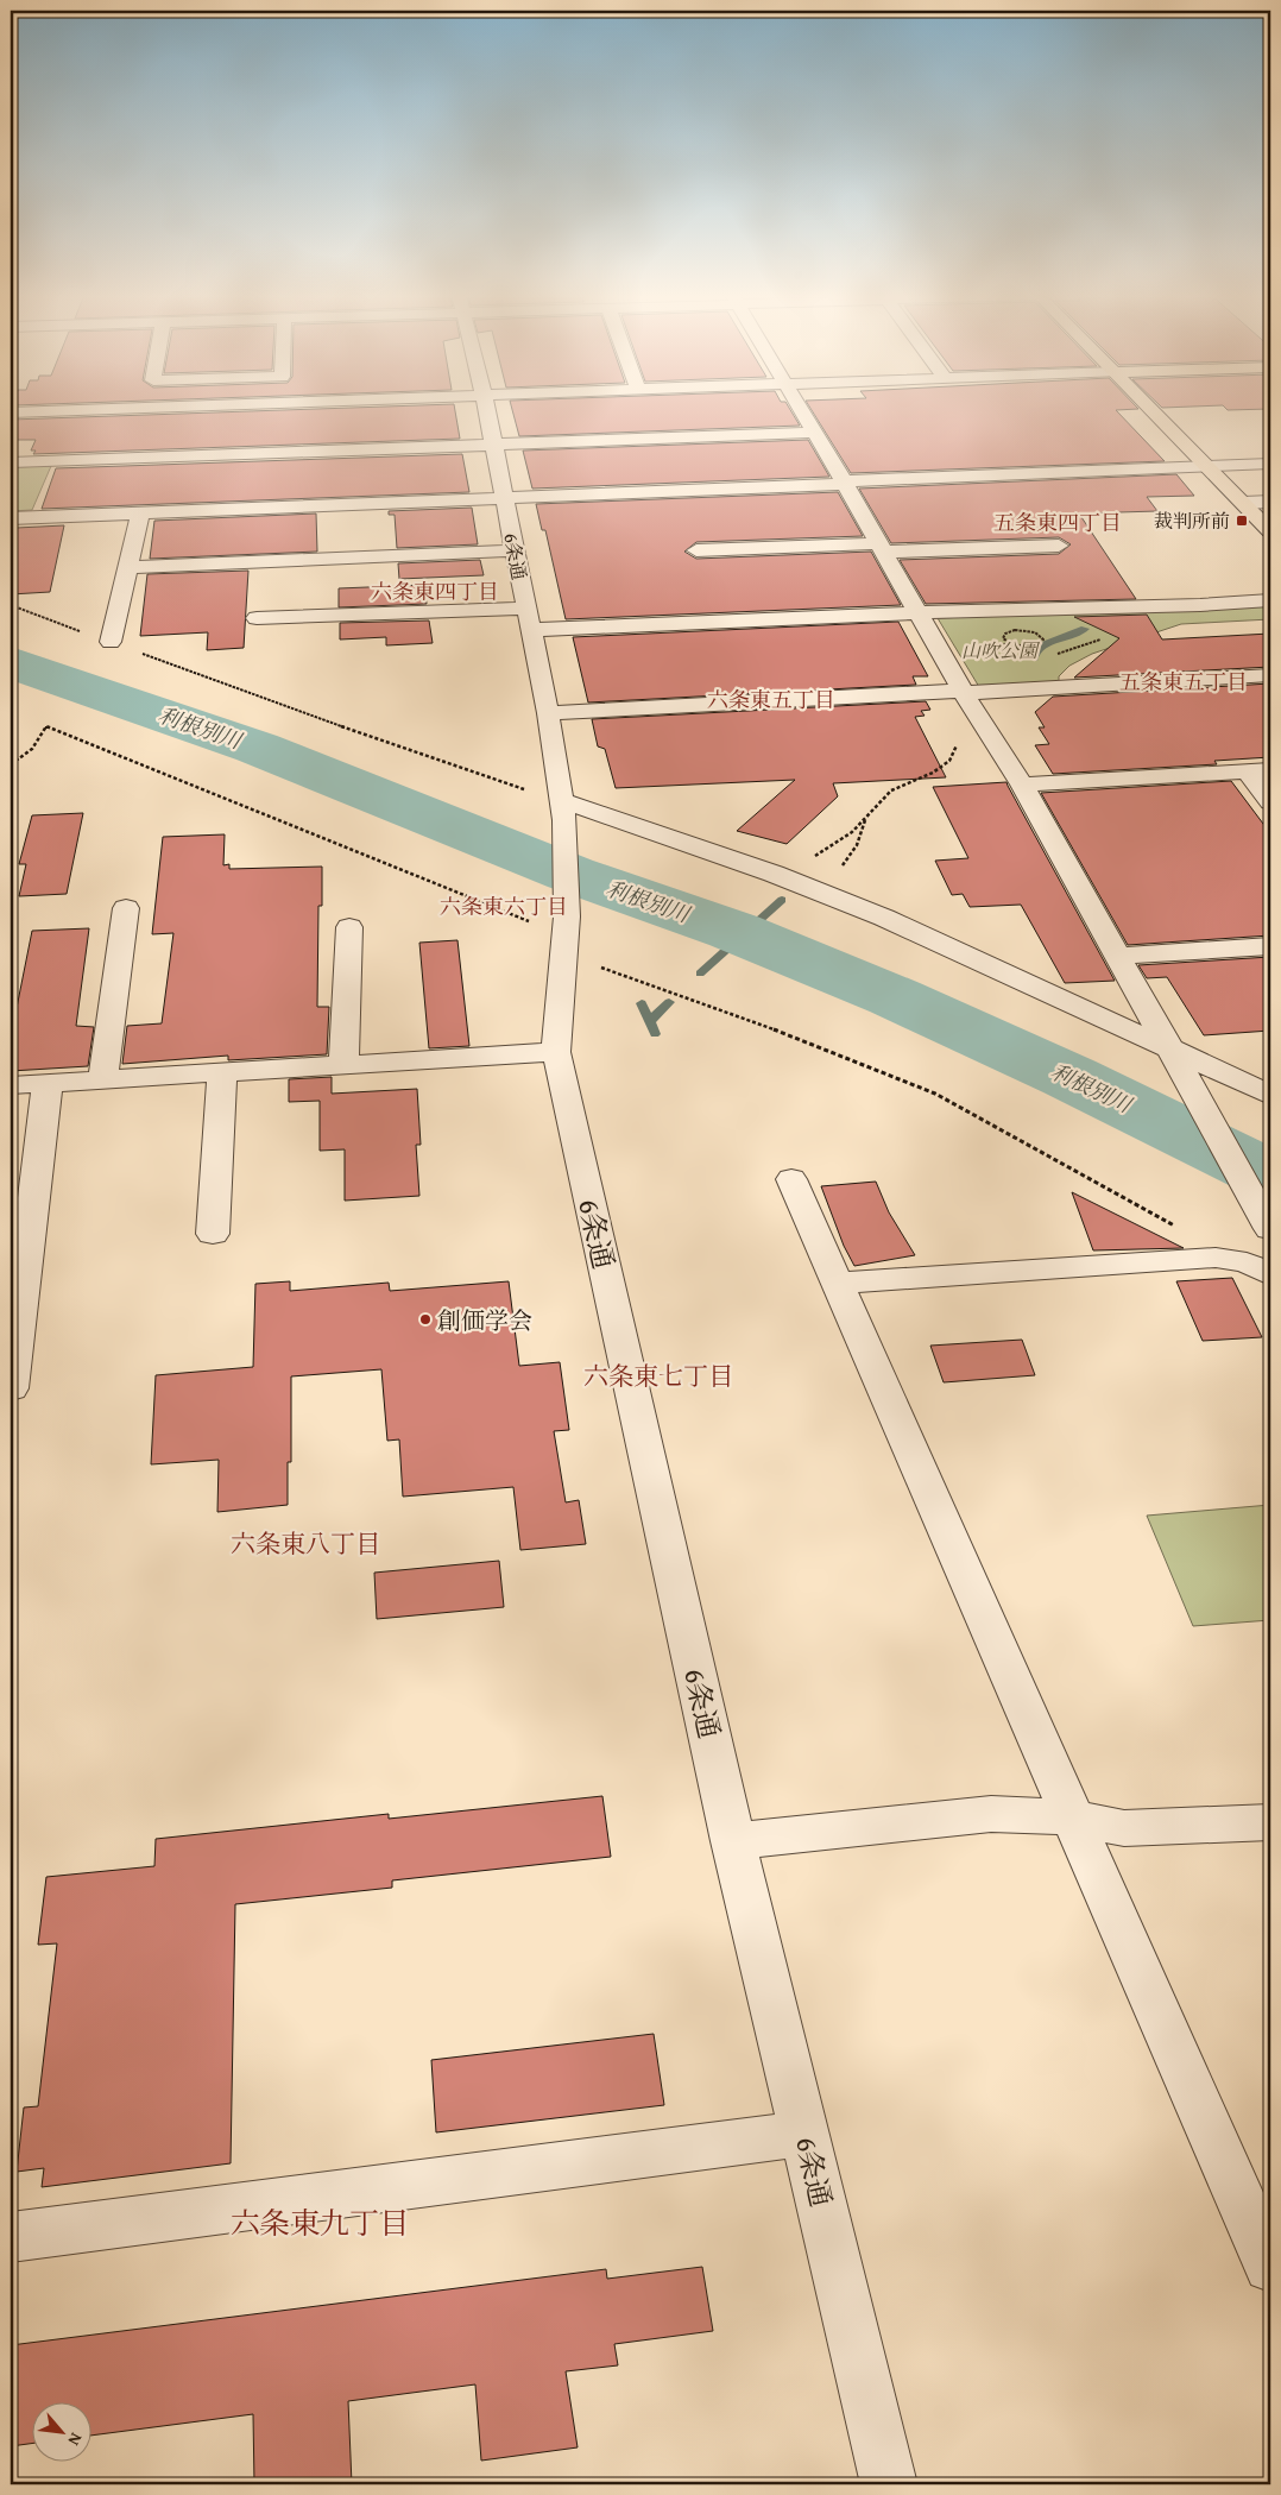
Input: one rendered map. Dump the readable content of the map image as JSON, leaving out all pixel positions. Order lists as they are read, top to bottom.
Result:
{
  "streets": {
    "street": ["6条通"]
  },
  "districts": [
    "五条東四丁目",
    "六条東四丁目",
    "五条東五丁目",
    "六条東五丁目",
    "六条東六丁目",
    "六条東七丁目",
    "六条東八丁目",
    "六条東九丁目"
  ],
  "water": ["利根別川"],
  "parks": ["山吹公園"],
  "places": {
    "transit": ["裁判所前"],
    "other": ["創価学会"]
  },
  "north": "bottom right"
}
